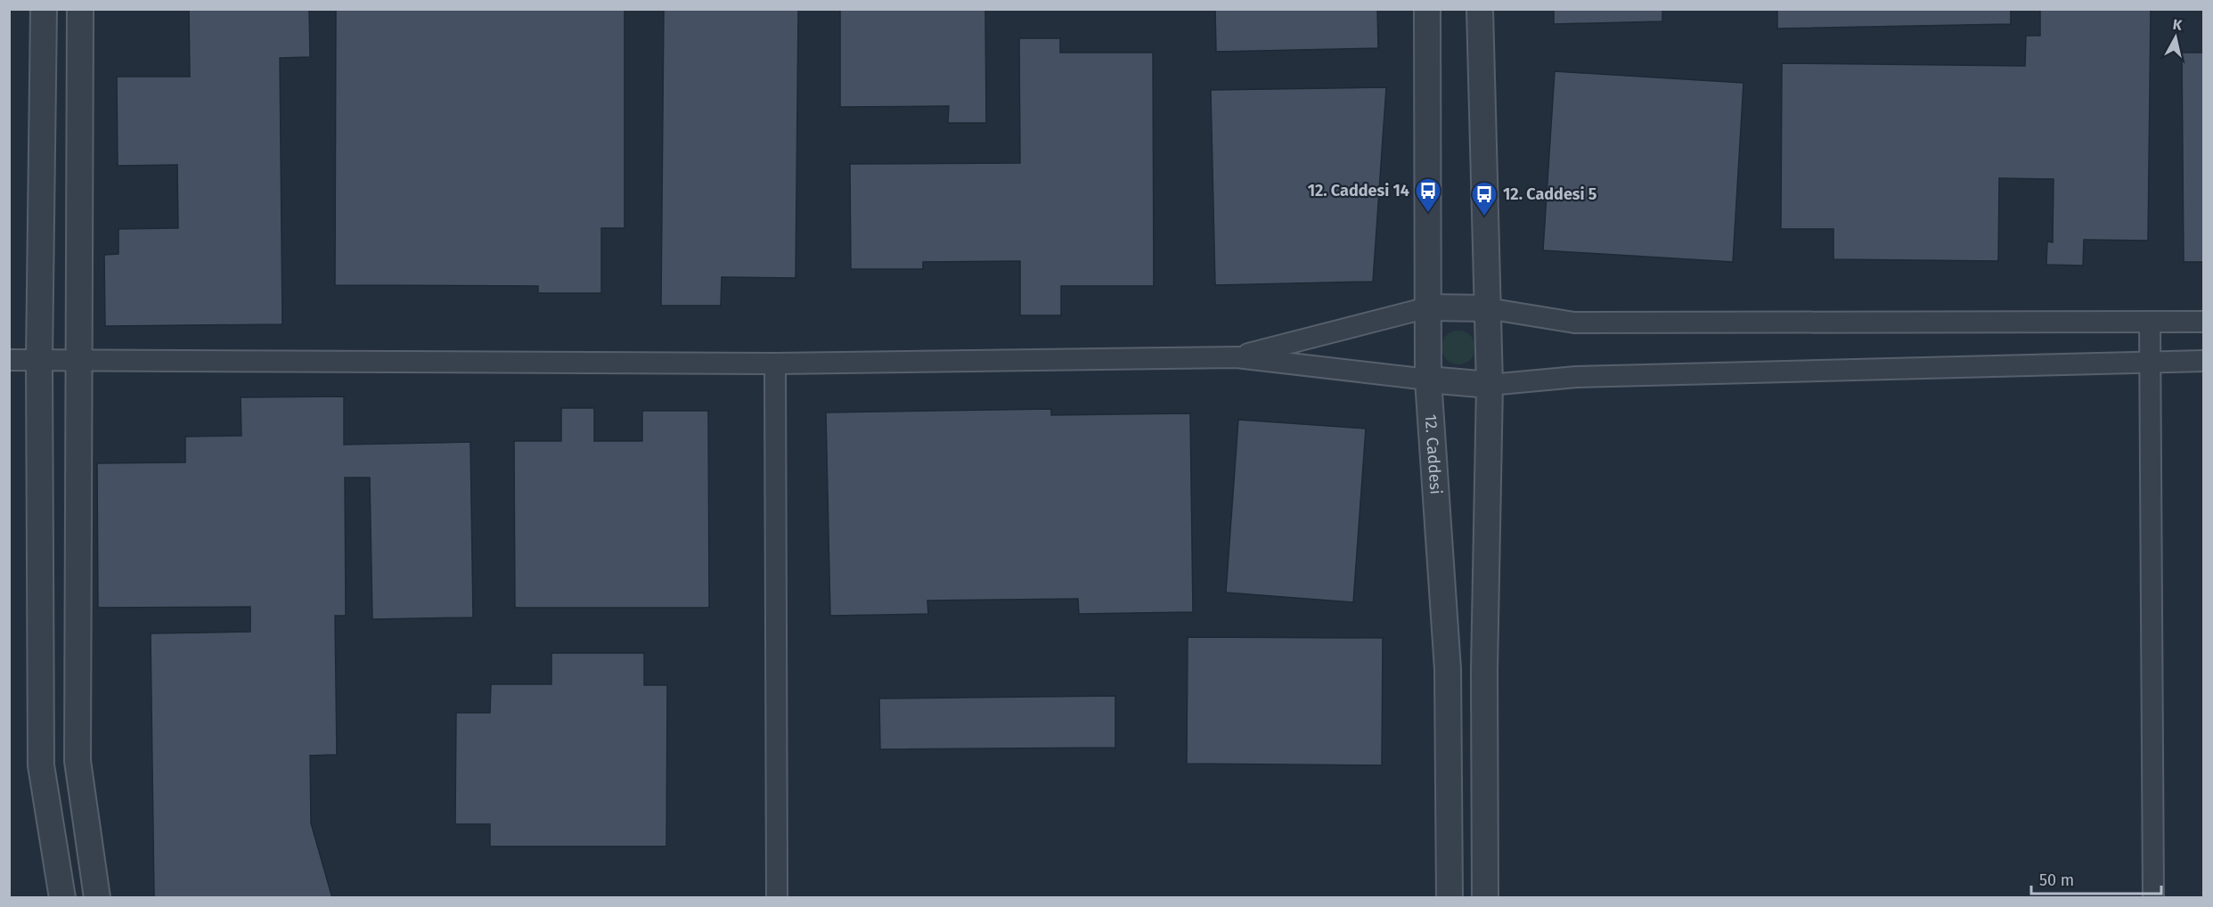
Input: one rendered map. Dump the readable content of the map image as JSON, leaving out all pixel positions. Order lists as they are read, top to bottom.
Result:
{
  "streets": {
    "street": ["12. Caddesi"]
  },
  "places": {
    "bus stop": ["12. Caddesi 14", "12. Caddesi 5"]
  },
  "scale_bar": "50 m",
  "north": "top"
}
